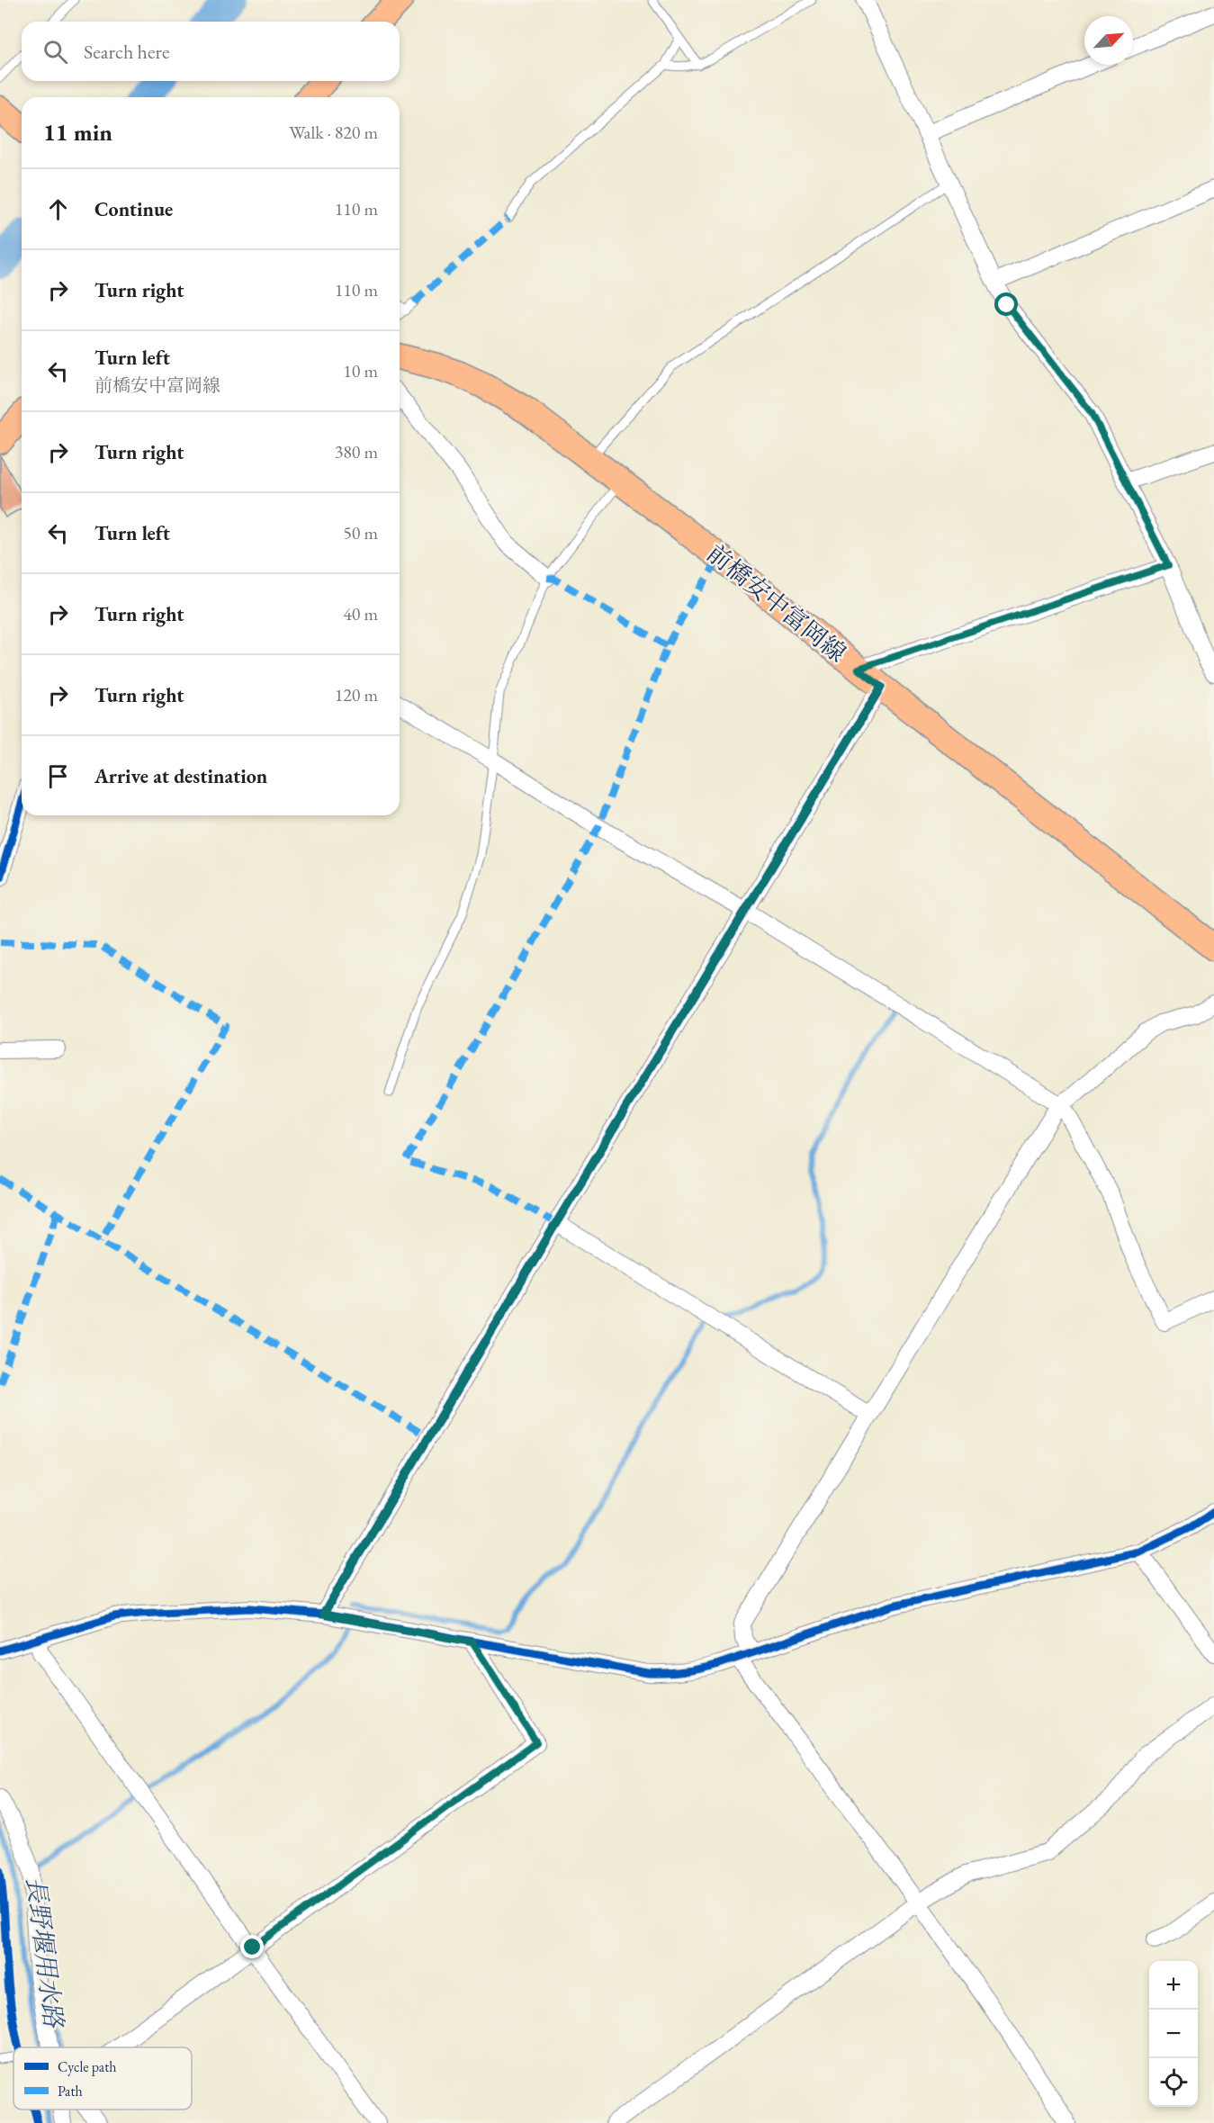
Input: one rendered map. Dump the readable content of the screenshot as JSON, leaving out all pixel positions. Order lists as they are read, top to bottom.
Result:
{
  "streets": {
    "main road": ["前橋安中富岡線"]
  },
  "water": ["長野堰用水路"],
  "legend": ["Cycle path", "Path"],
  "north": "top right",
  "page": {
    "search": "Search here",
    "heading": ["11 min", "Walk · 820 m"],
    "list": [
      ["Continue", "110 m"],
      ["Turn right", "110 m"],
      ["Turn left", "前橋安中富岡線", "10 m"],
      ["Turn right", "380 m"],
      ["Turn left", "50 m"],
      ["Turn right", "40 m"],
      ["Turn right", "120 m"],
      "Arrive at destination"
    ],
    "map_buttons": ["+", "−"]
  }
}
